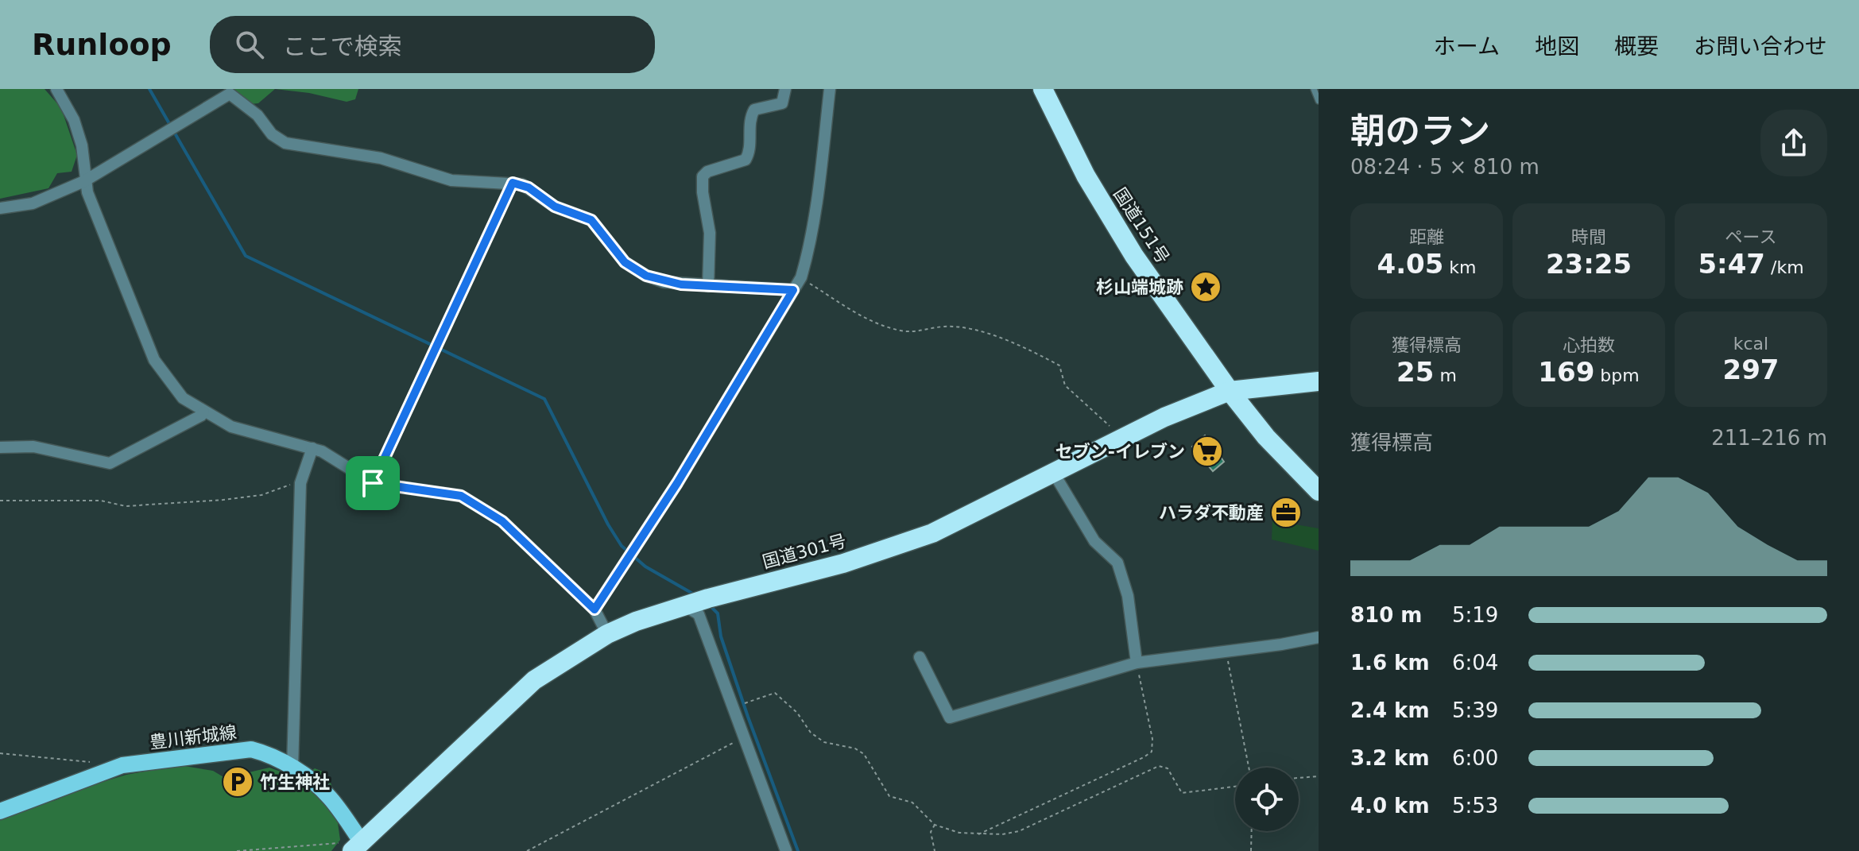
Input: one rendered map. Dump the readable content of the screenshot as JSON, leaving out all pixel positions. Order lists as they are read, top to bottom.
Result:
{
  "streets": {
    "highway": ["国道151号", "国道301号"],
    "main road": ["豊川新城線"]
  },
  "crossings": [
    ["国道151号", "国道301号"],
    ["国道301号", "豊川新城線"]
  ],
  "places": {
    "place": ["杉山端城跡"],
    "supermarket": ["セブン-イレブン"],
    "office": ["ハラダ不動産"],
    "parking": ["竹生神社"]
  },
  "page": {
    "header": "Runloop",
    "search": "ここで検索",
    "nav": [
      "ホーム",
      "地図",
      "概要",
      "お問い合わせ"
    ],
    "heading": ["朝のラン", "08:24 · 5 × 810 m"],
    "stats": [
      ["距離", "4.05 km"],
      ["時間", "23:25"],
      ["ペース", "5:47 /km"],
      ["獲得標高", "25 m"],
      ["心拍数", "169 bpm"],
      ["kcal", "297"]
    ],
    "chart": ["獲得標高", "211–216 m"],
    "list": [
      {
        "name": "810 m",
        "note": "5:19"
      },
      {
        "name": "1.6 km",
        "note": "6:04"
      },
      {
        "name": "2.4 km",
        "note": "5:39"
      },
      {
        "name": "3.2 km",
        "note": "6:00"
      },
      {
        "name": "4.0 km",
        "note": "5:53"
      }
    ]
  }
}
